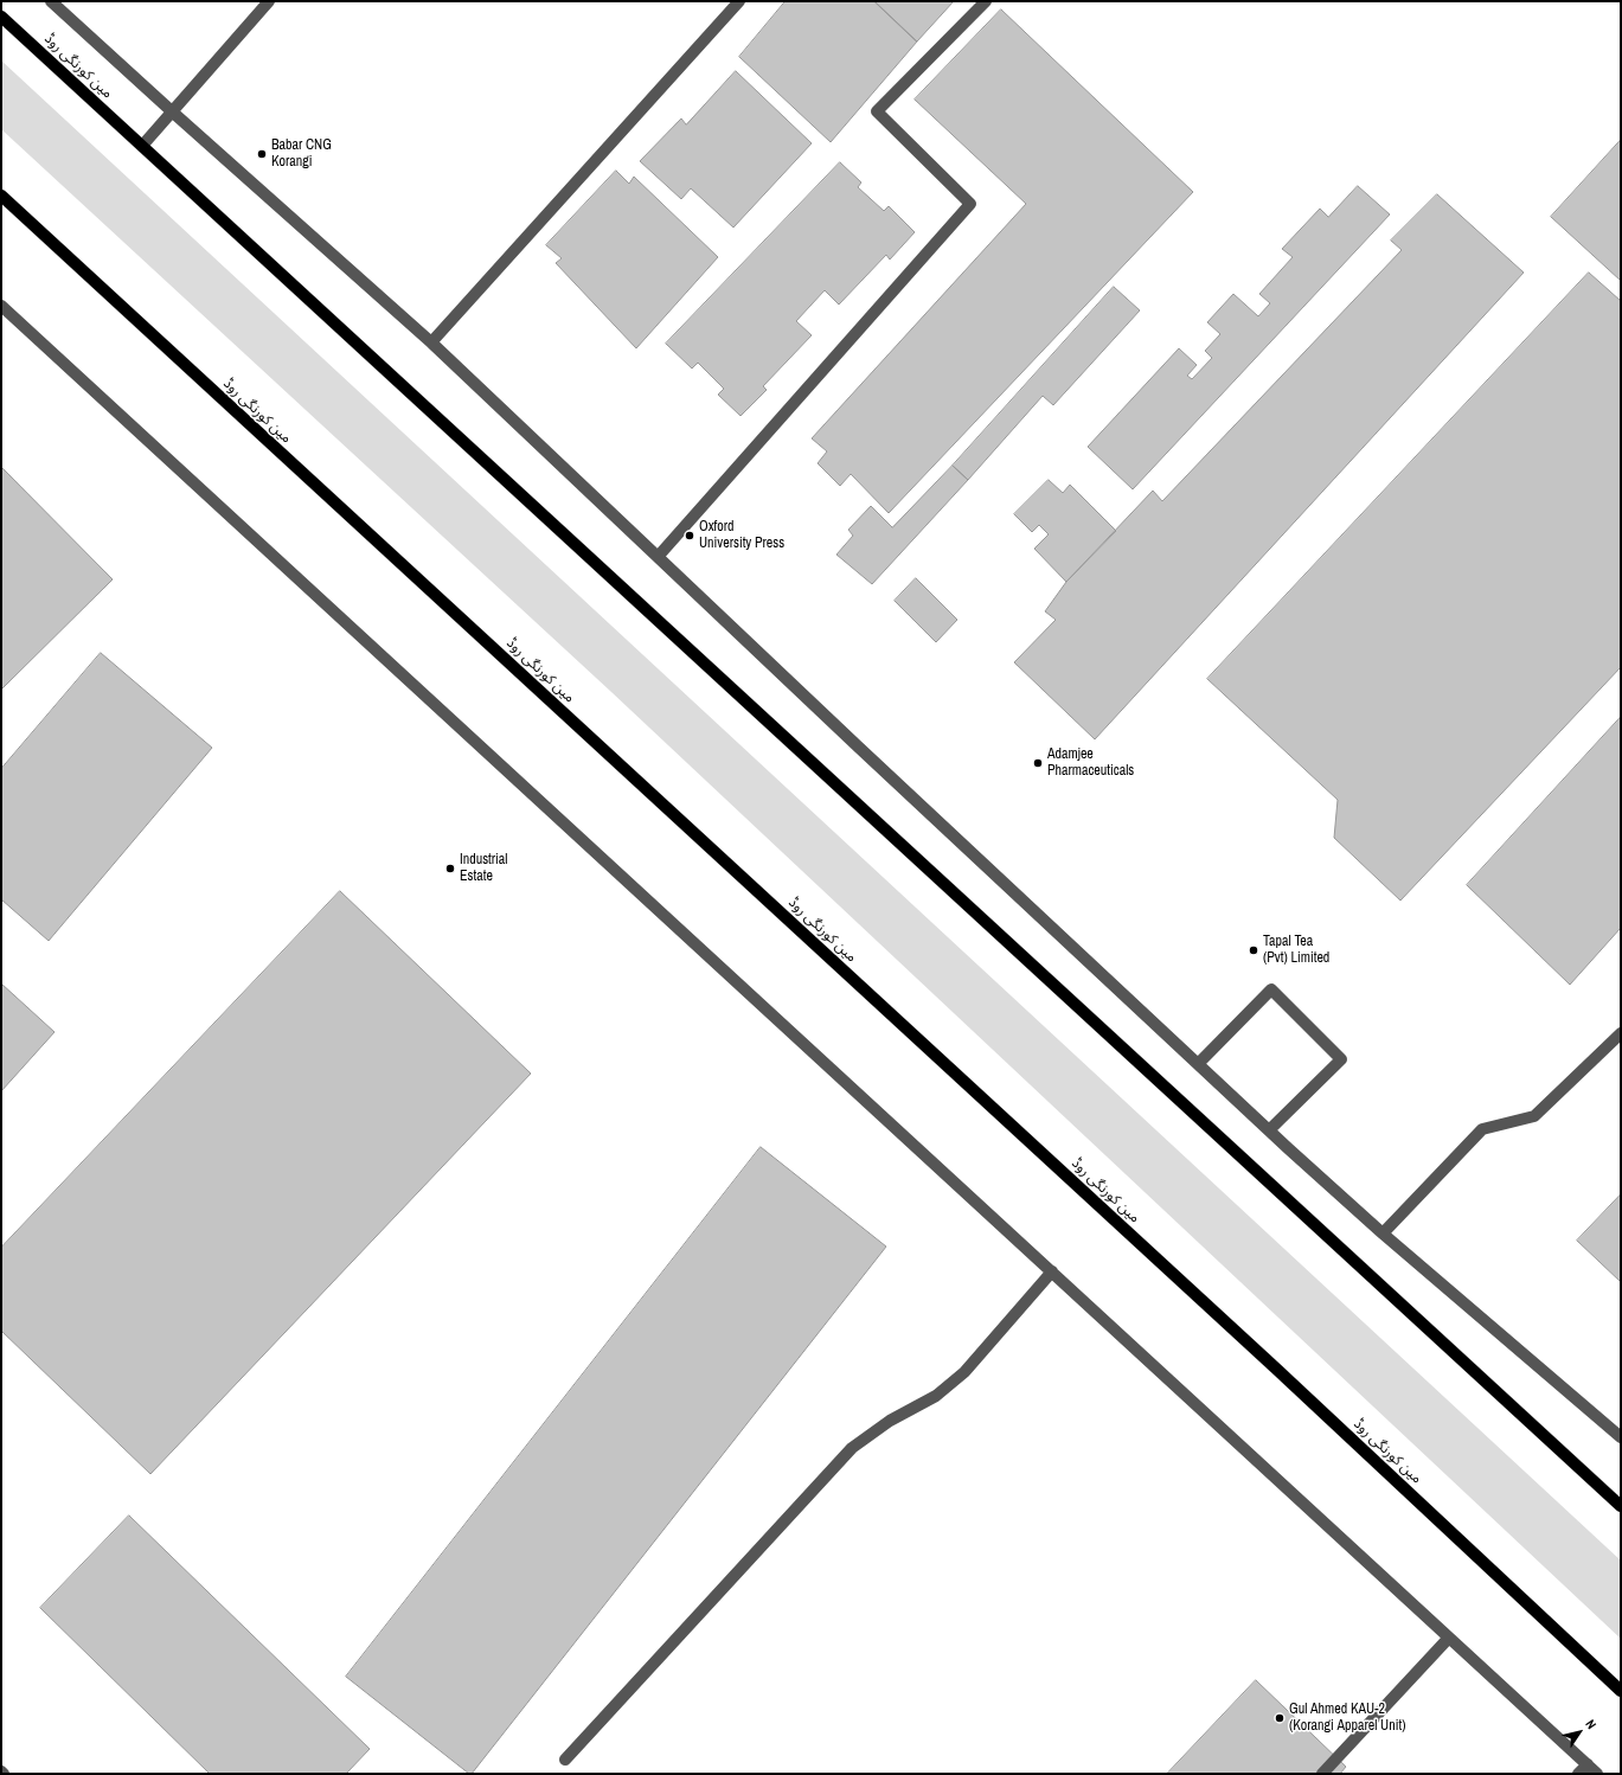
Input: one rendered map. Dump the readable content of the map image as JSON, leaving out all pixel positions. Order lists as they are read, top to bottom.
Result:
{
  "streets": {
    "main road": ["مین کورنگی روڈ"]
  },
  "places": [
    "Babar CNG Korangi",
    "Oxford University Press",
    "Adamjee Pharmaceuticals",
    "Industrial Estate",
    "Tapal Tea (Pvt) Limited",
    "Gul Ahmed KAU-2 (Korangi Apparel Unit)"
  ],
  "north": "top right"
}
